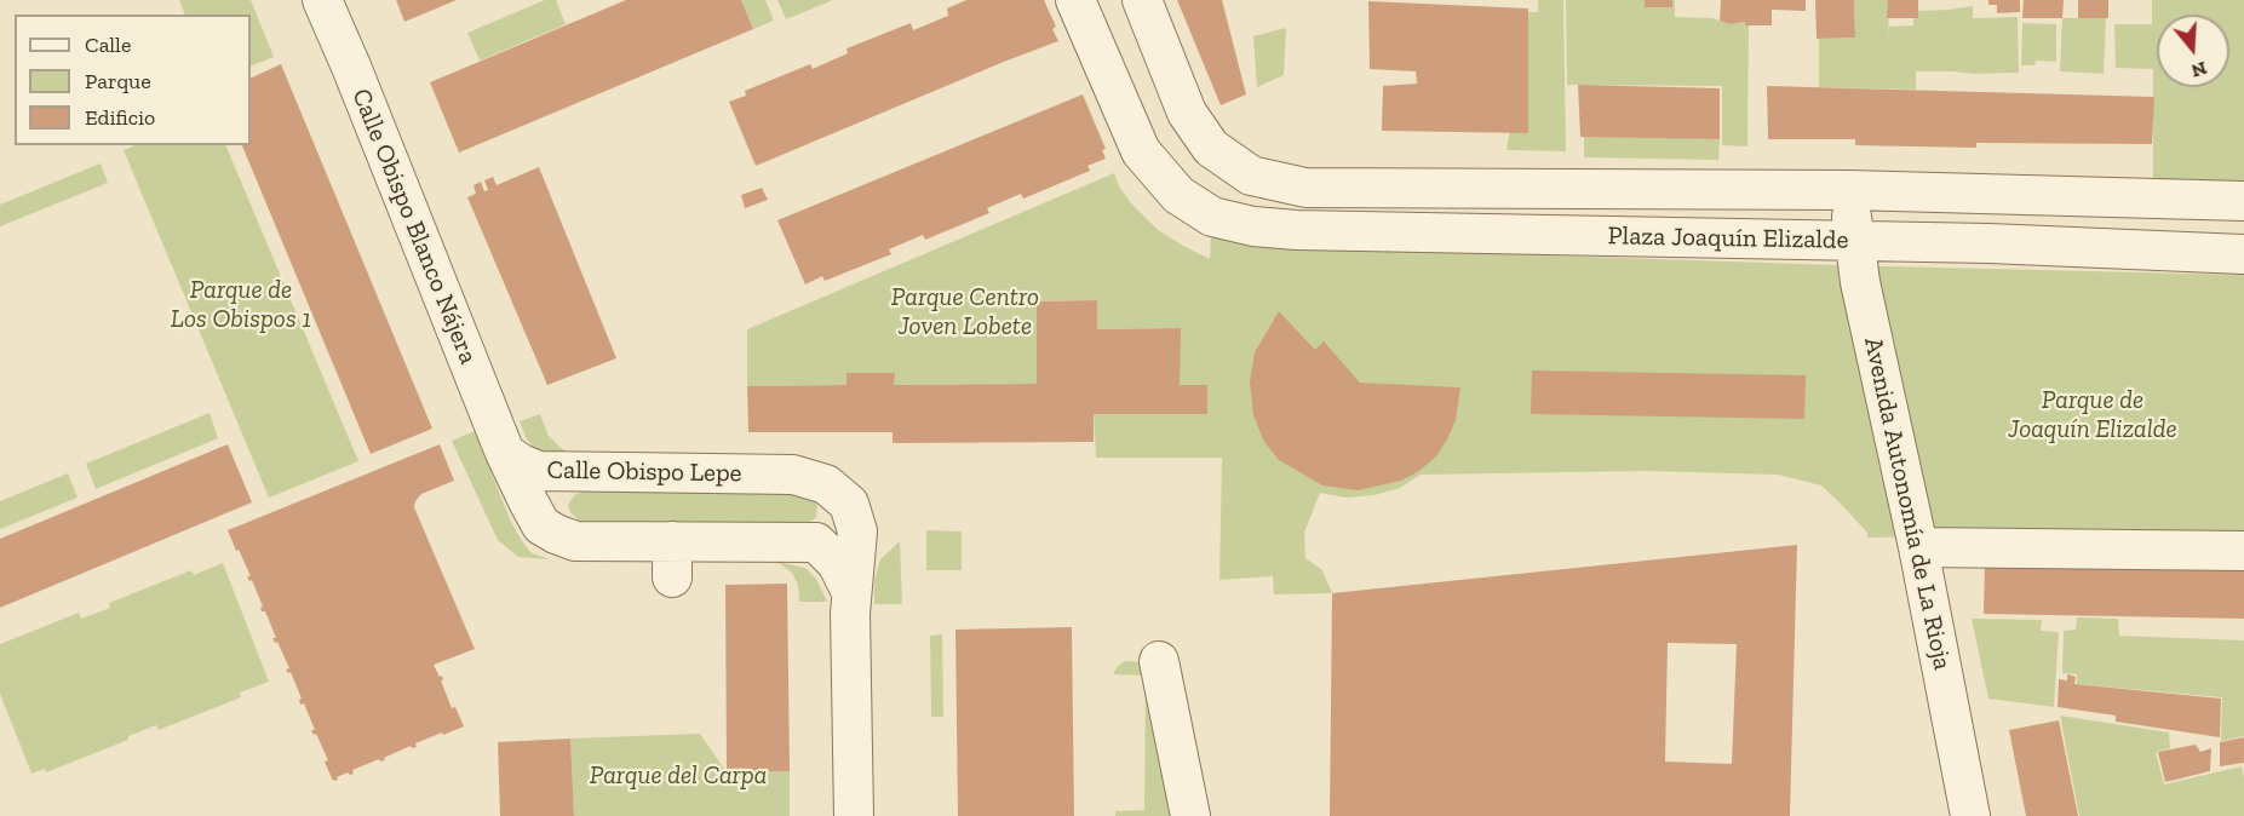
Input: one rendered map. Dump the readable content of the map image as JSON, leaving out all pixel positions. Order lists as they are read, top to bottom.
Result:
{
  "streets": {
    "street": [
      "Calle Obispo Blanco Nájera",
      "Plaza Joaquín Elizalde",
      "Calle Obispo Lepe",
      "Avenida Autonomía de La Rioja"
    ]
  },
  "crossings": [
    ["Calle Obispo Blanco Nájera", "Calle Obispo Lepe"],
    ["Plaza Joaquín Elizalde", "Avenida Autonomía de La Rioja"]
  ],
  "parks": [
    "Parque de Los Obispos 1",
    "Parque Centro Joven Lobete",
    "Parque de Joaquín Elizalde",
    "Parque del Carpa"
  ],
  "legend": ["Calle", "Parque", "Edificio"],
  "north": "bottom"
}
